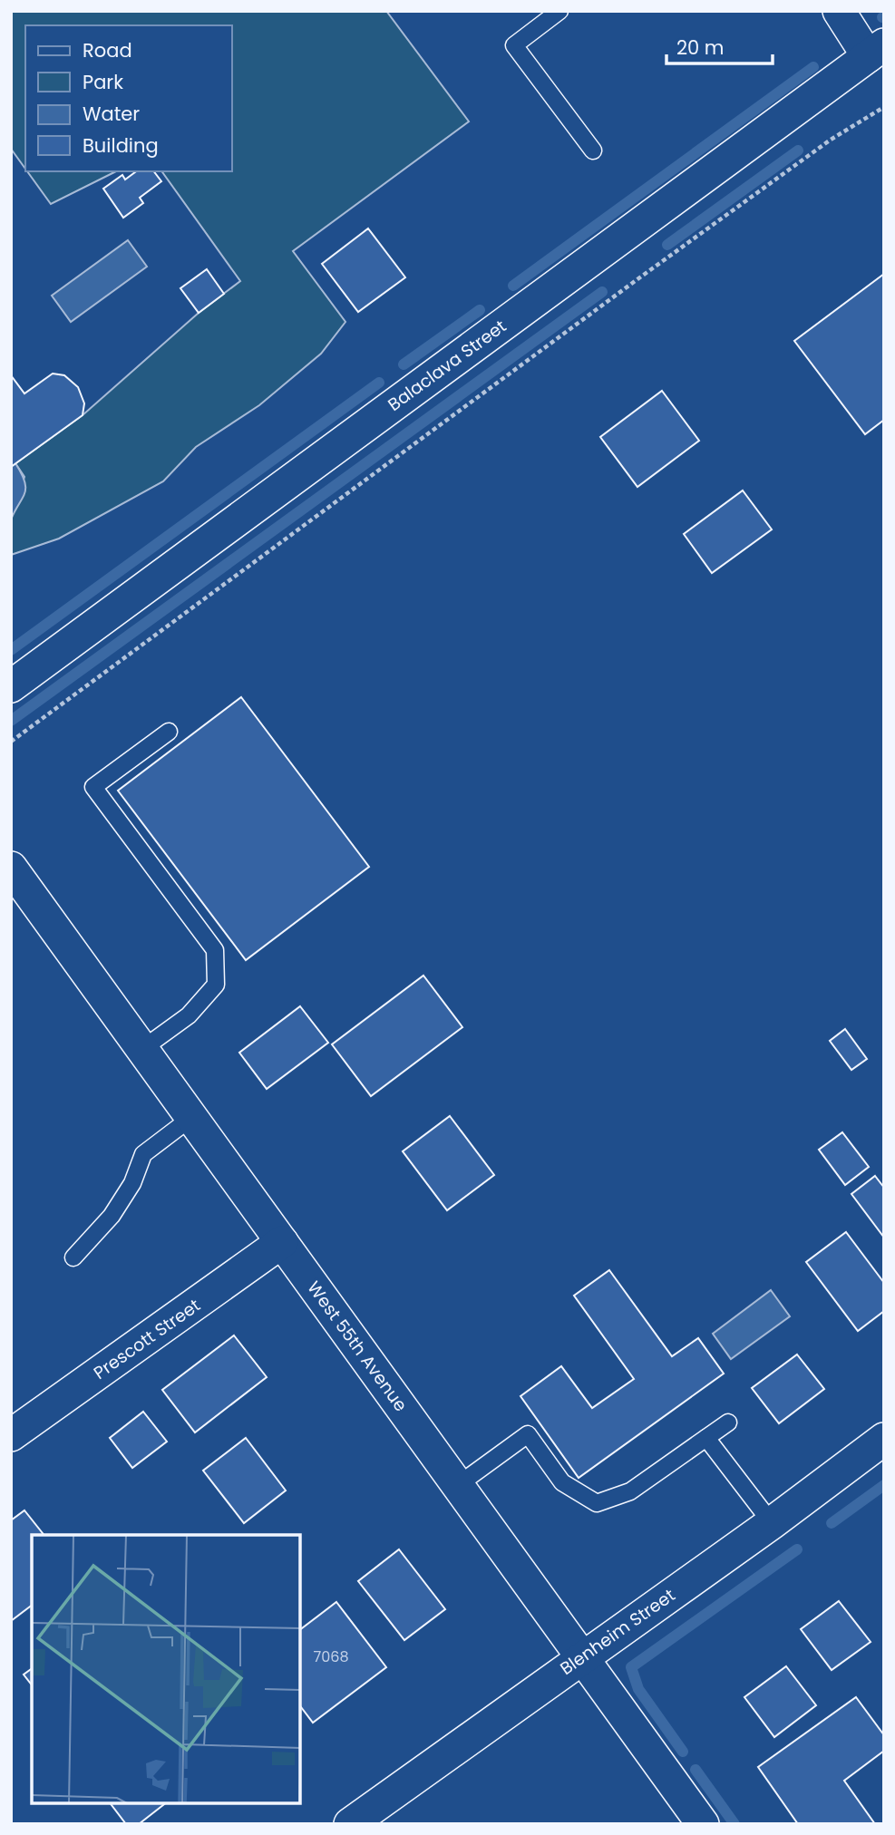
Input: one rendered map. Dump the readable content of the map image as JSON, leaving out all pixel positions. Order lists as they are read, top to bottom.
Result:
{
  "streets": {
    "street": [
      "Balaclava Street",
      "Prescott Street",
      "West 55th Avenue",
      "Blenheim Street"
    ]
  },
  "crossings": [
    ["Prescott Street", "West 55th Avenue"],
    ["West 55th Avenue", "Blenheim Street"]
  ],
  "house_numbers": ["7068"],
  "legend": [
    "Road",
    "Park",
    "Water",
    "Building"
  ],
  "scale_bar": "20 m"
}
